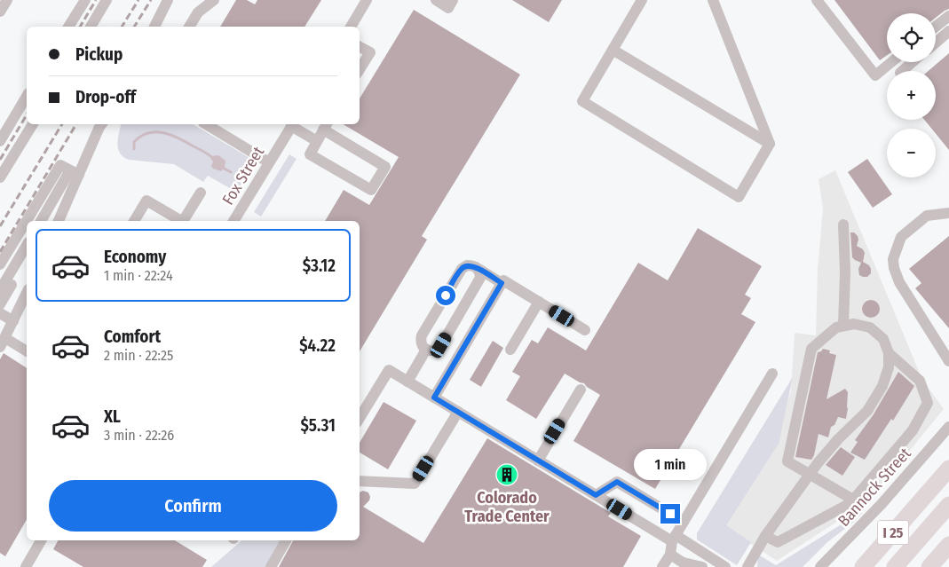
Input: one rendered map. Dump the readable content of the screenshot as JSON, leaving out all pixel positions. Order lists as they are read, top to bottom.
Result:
{
  "streets": {
    "highway": ["I 25"],
    "street": ["Fox Street", "Bannock Street"]
  },
  "places": {
    "building": ["Colorado Trade Center"]
  },
  "page": {
    "map_buttons": ["+", "−"],
    "banner": ["Pickup", "Drop-off"],
    "list": [
      {
        "name": "Economy",
        "note": "1 min · 22:24",
        "value": "$3.12"
      },
      {
        "name": "Comfort",
        "note": "2 min · 22:25",
        "value": "$4.22"
      },
      {
        "name": "XL",
        "note": "3 min · 22:26",
        "value": "$5.31"
      }
    ],
    "bubble": "1 min",
    "buttons": "Confirm"
  }
}
